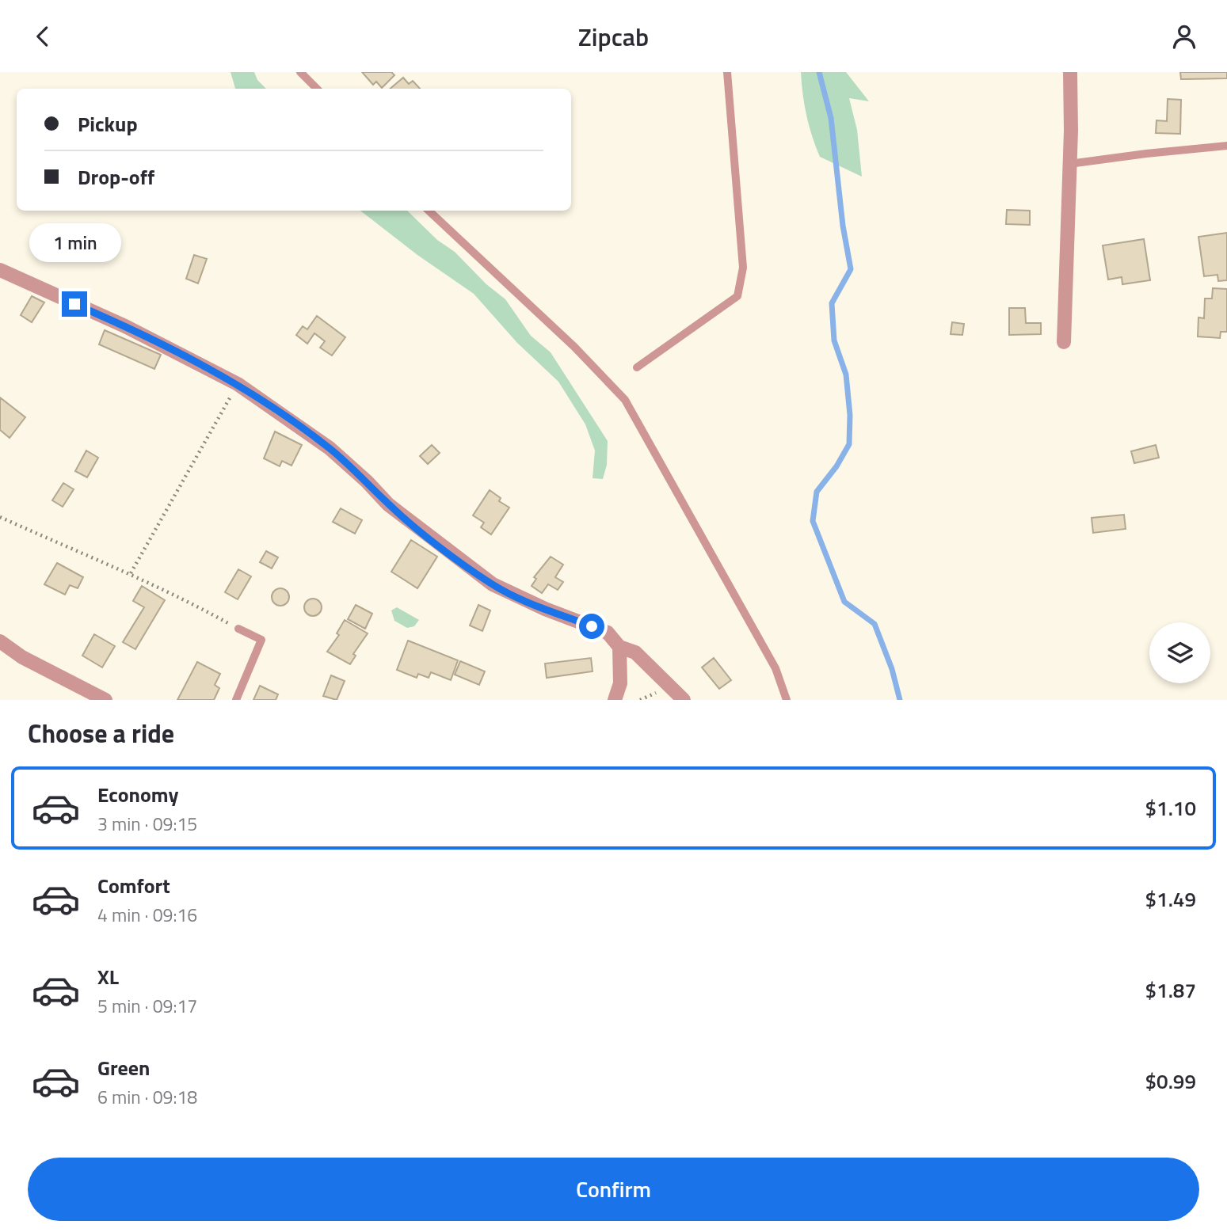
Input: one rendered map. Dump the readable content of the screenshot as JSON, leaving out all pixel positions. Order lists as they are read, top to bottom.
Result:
{
  "page": {
    "header": "Zipcab",
    "banner": ["Pickup", "Drop-off"],
    "bubble": "1 min",
    "heading": "Choose a ride",
    "list": [
      {
        "name": "Economy",
        "note": "3 min · 09:15",
        "value": "$1.10"
      },
      {
        "name": "Comfort",
        "note": "4 min · 09:16",
        "value": "$1.49"
      },
      {
        "name": "XL",
        "note": "5 min · 09:17",
        "value": "$1.87"
      },
      {
        "name": "Green",
        "note": "6 min · 09:18",
        "value": "$0.99"
      }
    ],
    "buttons": "Confirm"
  }
}
